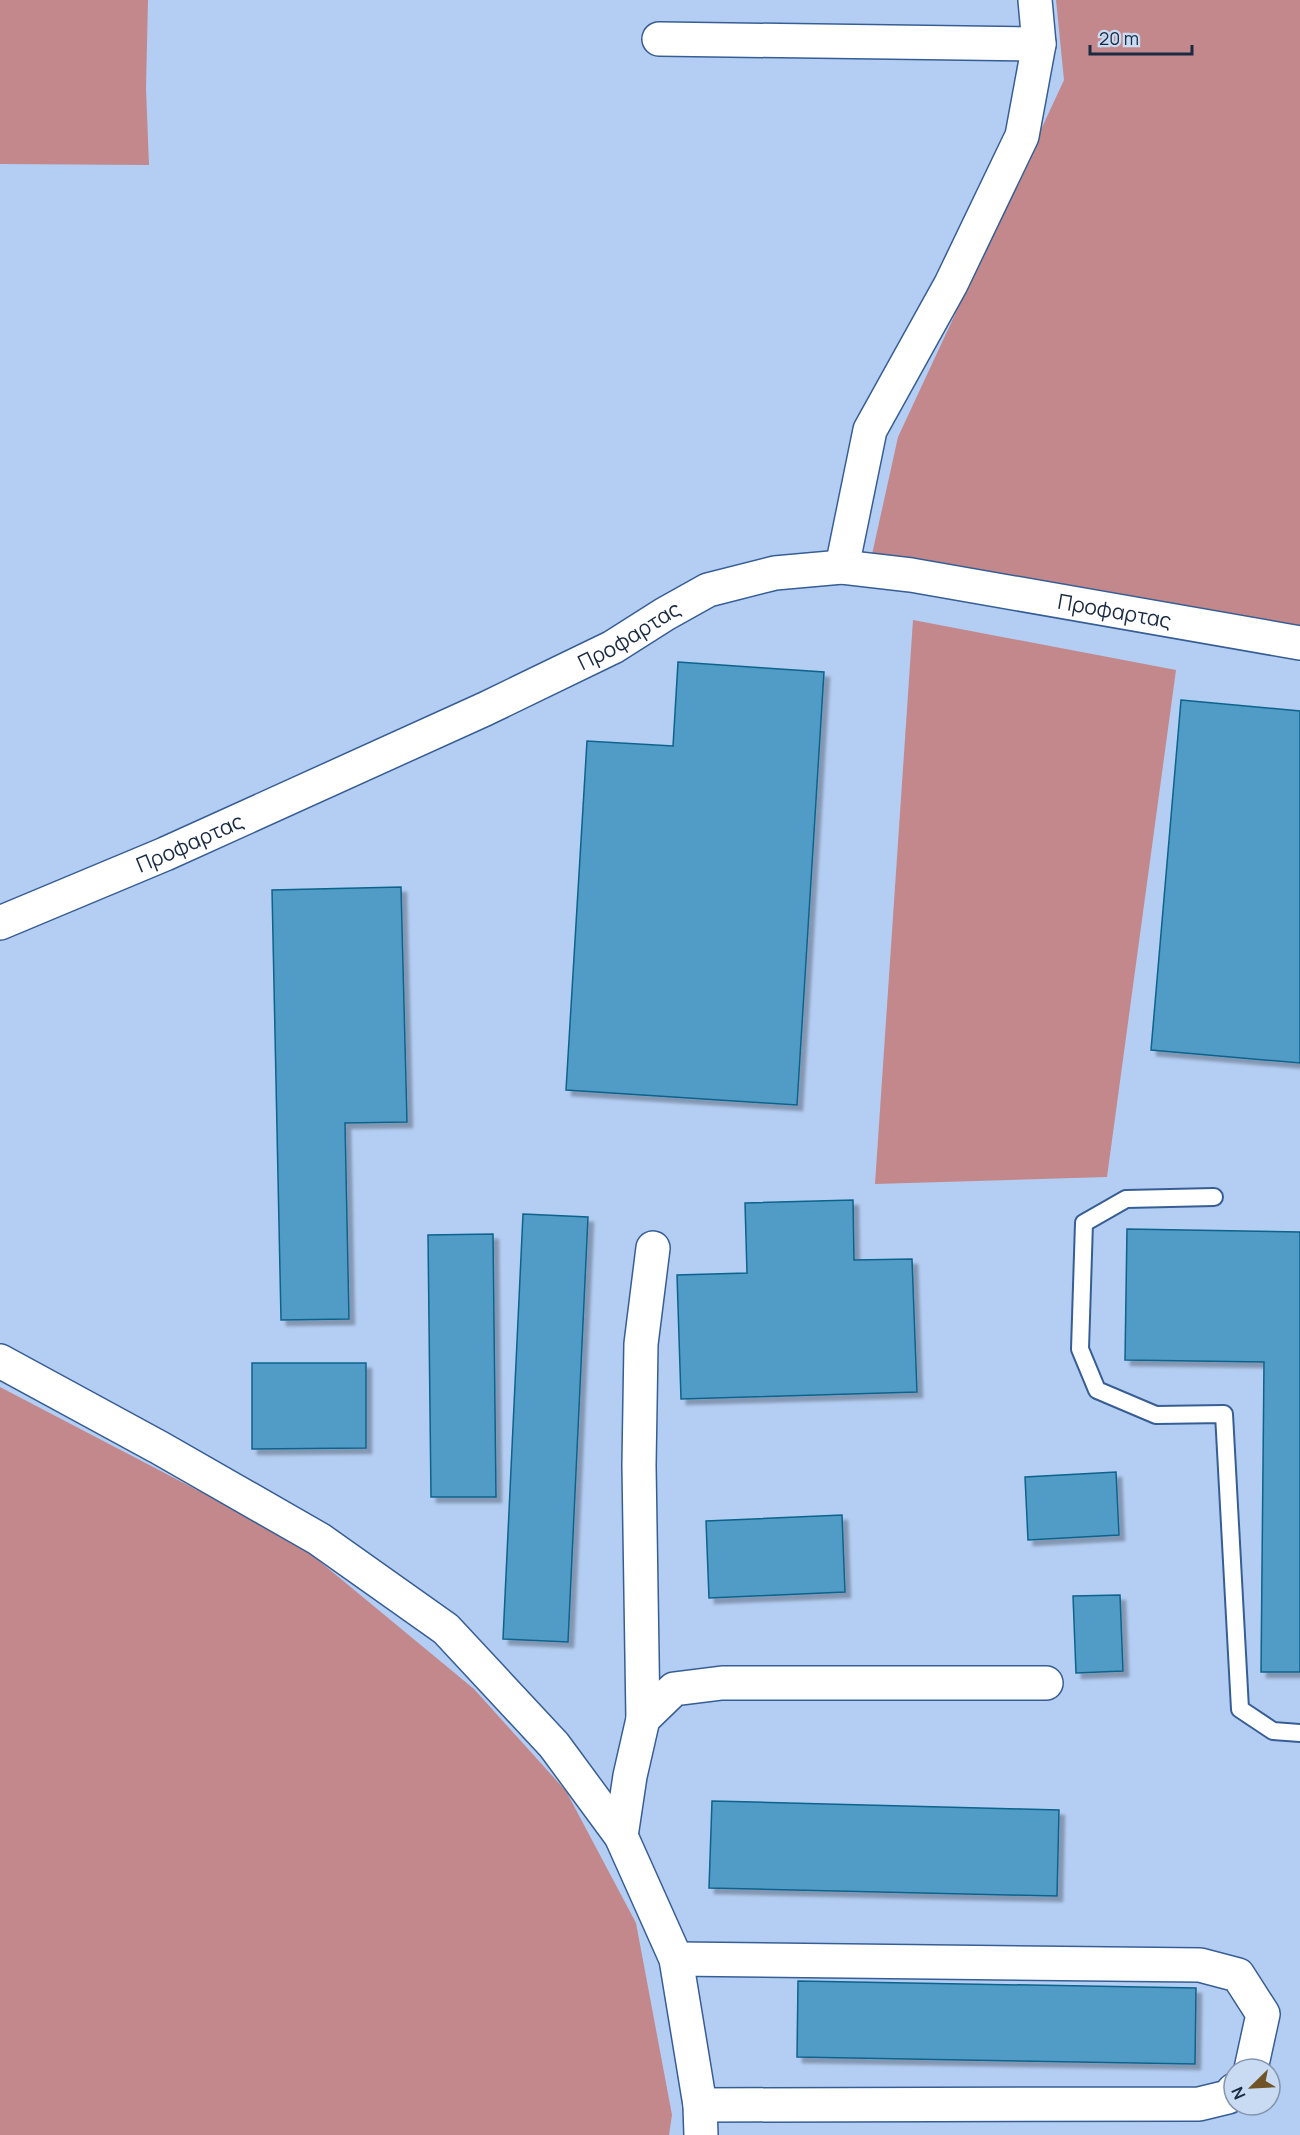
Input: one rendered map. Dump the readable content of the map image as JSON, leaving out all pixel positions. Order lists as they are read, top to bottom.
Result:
{
  "streets": {
    "street": ["Προφαρτας"]
  },
  "scale_bar": "20 m",
  "north": "bottom left"
}
